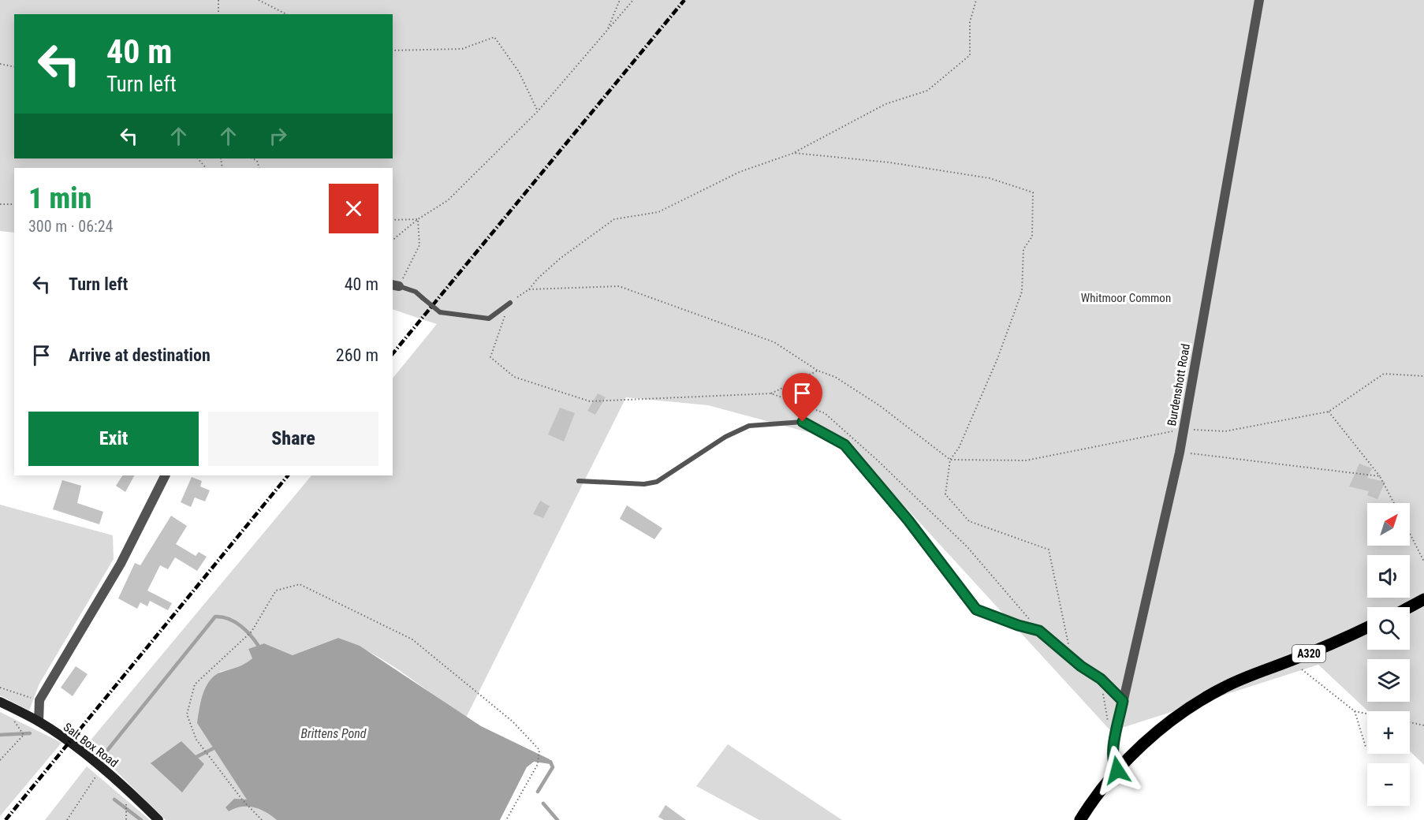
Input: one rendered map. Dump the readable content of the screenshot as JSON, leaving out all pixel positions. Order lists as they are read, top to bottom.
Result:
{
  "streets": {
    "main road": ["A320"],
    "street": ["Burdenshott Road", "Salt Box Road"]
  },
  "crossings": [
    ["Burdenshott Road", "A320"]
  ],
  "water": ["Brittens Pond"],
  "parks": ["Whitmoor Common"],
  "north": "top right",
  "page": {
    "turn": ["40 m", "Turn left"],
    "heading": ["1 min", "300 m · 06:24"],
    "list": [
      {
        "name": "Turn left",
        "value": "40 m"
      },
      {
        "name": "Arrive at destination",
        "value": "260 m"
      }
    ],
    "buttons": ["Exit", "Share"],
    "map_buttons": ["+", "−"]
  }
}
